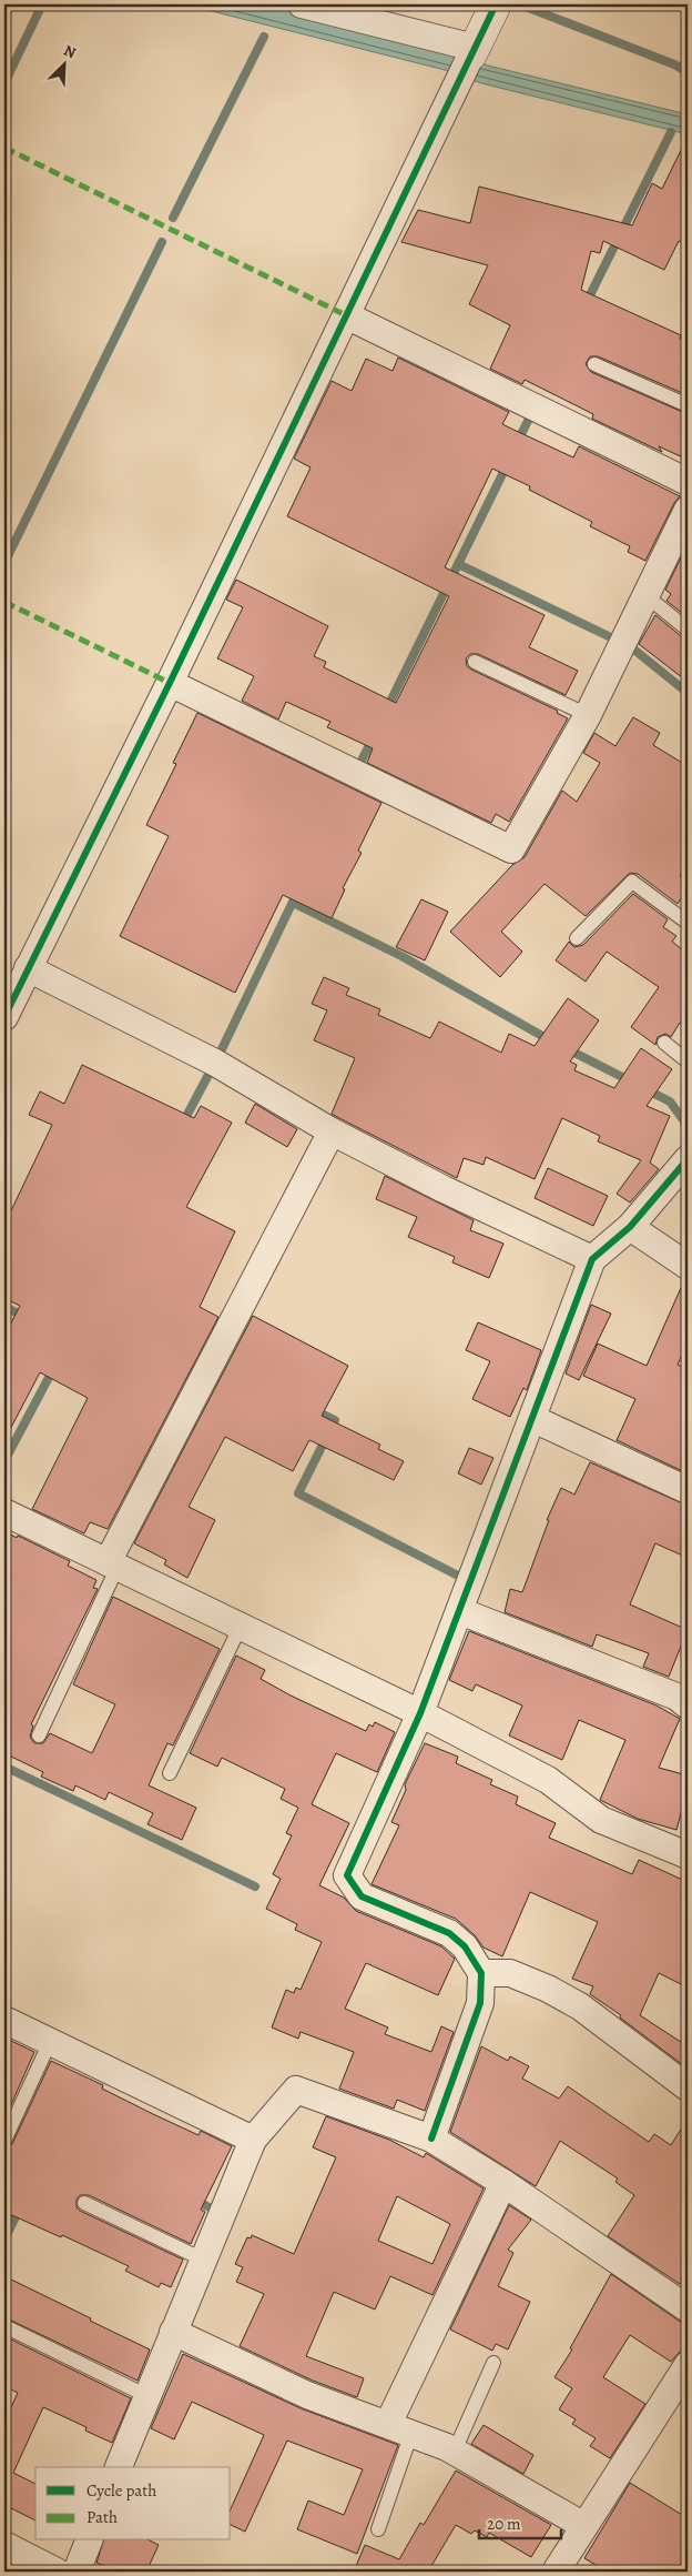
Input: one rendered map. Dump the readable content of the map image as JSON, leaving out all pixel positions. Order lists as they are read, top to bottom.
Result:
{
  "legend": ["Cycle path", "Path"],
  "scale_bar": "20 m",
  "north": "top right"
}
